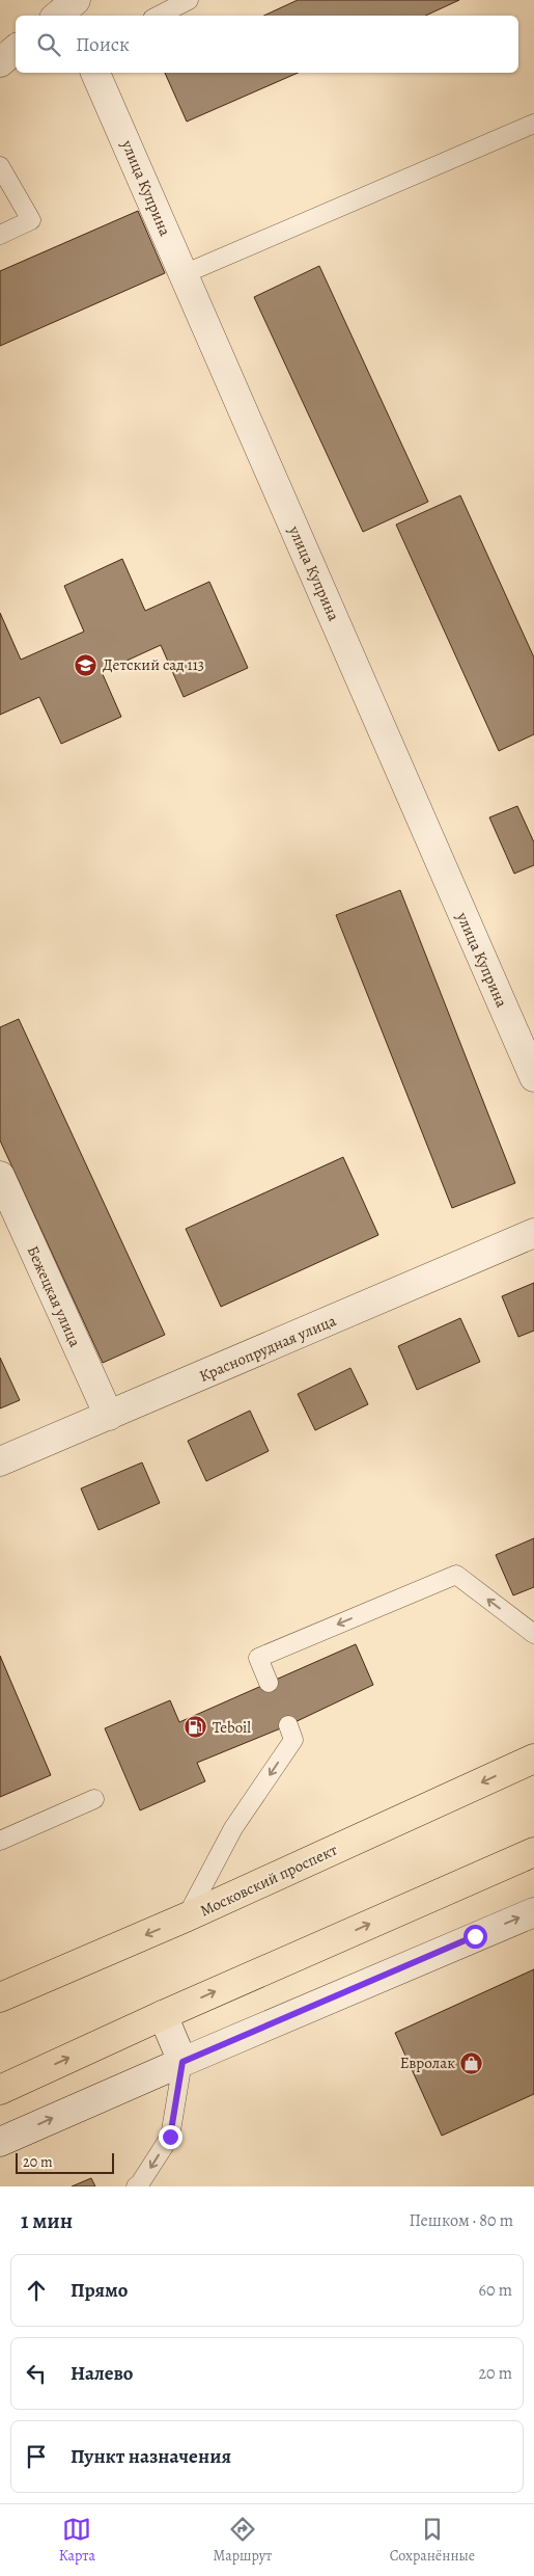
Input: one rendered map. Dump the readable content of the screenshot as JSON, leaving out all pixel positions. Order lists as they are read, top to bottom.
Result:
{
  "streets": {
    "main road": ["Московский проспект"],
    "street": ["улица Куприна", "Бежецкая улица", "Краснопрудная улица"]
  },
  "crossings": [
    ["Бежецкая улица", "Краснопрудная улица"]
  ],
  "places": {
    "school or university": ["Детский сад 113"],
    "fuel station": ["Teboil"],
    "shop": ["Евролак"]
  },
  "scale_bar": "20 m",
  "page": {
    "search": "Поиск",
    "scale": "20 m",
    "heading": ["1 мин", "Пешком · 80 m"],
    "list": [
      ["Прямо", "60 m"],
      ["Налево", "20 m"],
      "Пункт назначения"
    ],
    "nav": ["Карта", "Маршрут", "Сохранённые"]
  }
}
